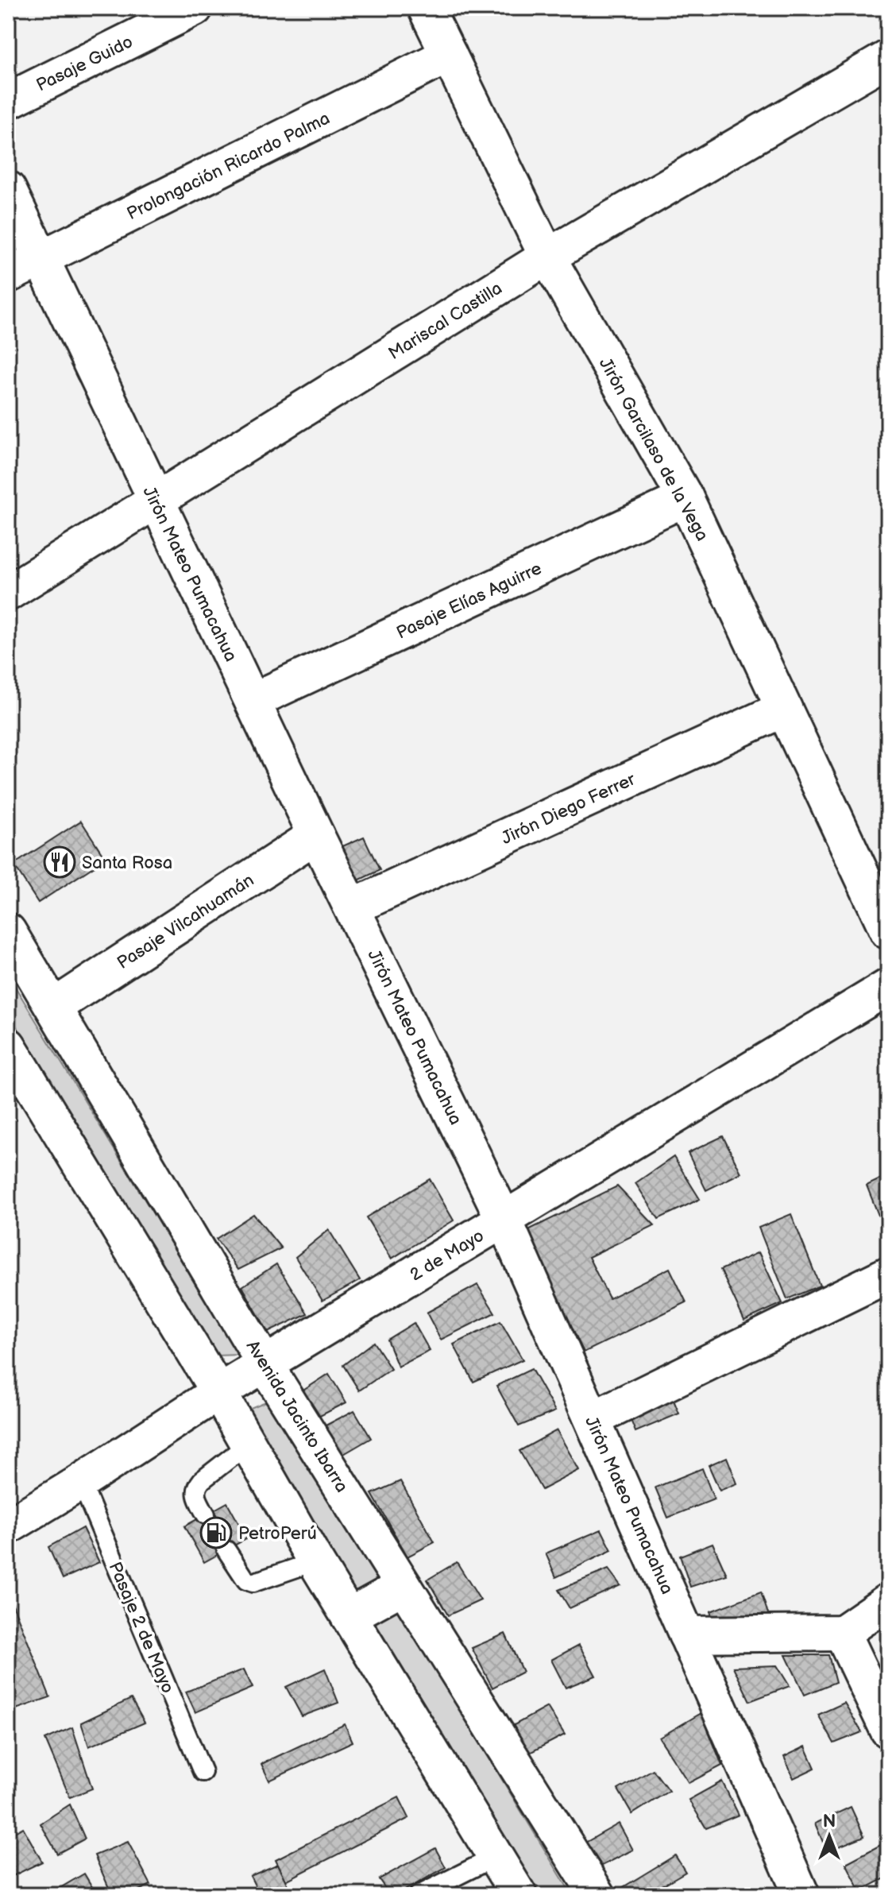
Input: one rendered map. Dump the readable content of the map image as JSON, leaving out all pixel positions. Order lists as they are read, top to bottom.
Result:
{
  "streets": {
    "street": [
      "Pasaje Guido",
      "Prolongación Ricardo Palma",
      "Mariscal Castilla",
      "Jirón Garcilaso de la Vega",
      "Jirón Mateo Pumacahua",
      "Pasaje Elías Aguirre",
      "Jirón Diego Ferrer",
      "Pasaje Vilcahuamán",
      "2 de Mayo",
      "Avenida Jacinto Ibarra"
    ],
    "lane": ["Pasaje 2 de Mayo"]
  },
  "crossings": [
    ["Prolongación Ricardo Palma", "Jirón Garcilaso de la Vega"],
    ["Prolongación Ricardo Palma", "Jirón Mateo Pumacahua"],
    ["Mariscal Castilla", "Jirón Garcilaso de la Vega"],
    ["Mariscal Castilla", "Jirón Mateo Pumacahua"],
    ["Jirón Garcilaso de la Vega", "Pasaje Elías Aguirre"],
    ["Jirón Garcilaso de la Vega", "Jirón Diego Ferrer"],
    ["Jirón Mateo Pumacahua", "Pasaje Elías Aguirre"],
    ["Jirón Mateo Pumacahua", "Jirón Diego Ferrer"],
    ["Jirón Mateo Pumacahua", "Pasaje Vilcahuamán"],
    ["Jirón Mateo Pumacahua", "2 de Mayo"],
    ["Pasaje Vilcahuamán", "Avenida Jacinto Ibarra"],
    ["2 de Mayo", "Avenida Jacinto Ibarra"],
    ["2 de Mayo", "Pasaje 2 de Mayo"]
  ],
  "places": {
    "restaurant": ["Santa Rosa"],
    "fuel station": ["PetroPerú"]
  },
  "north": "top"
}
